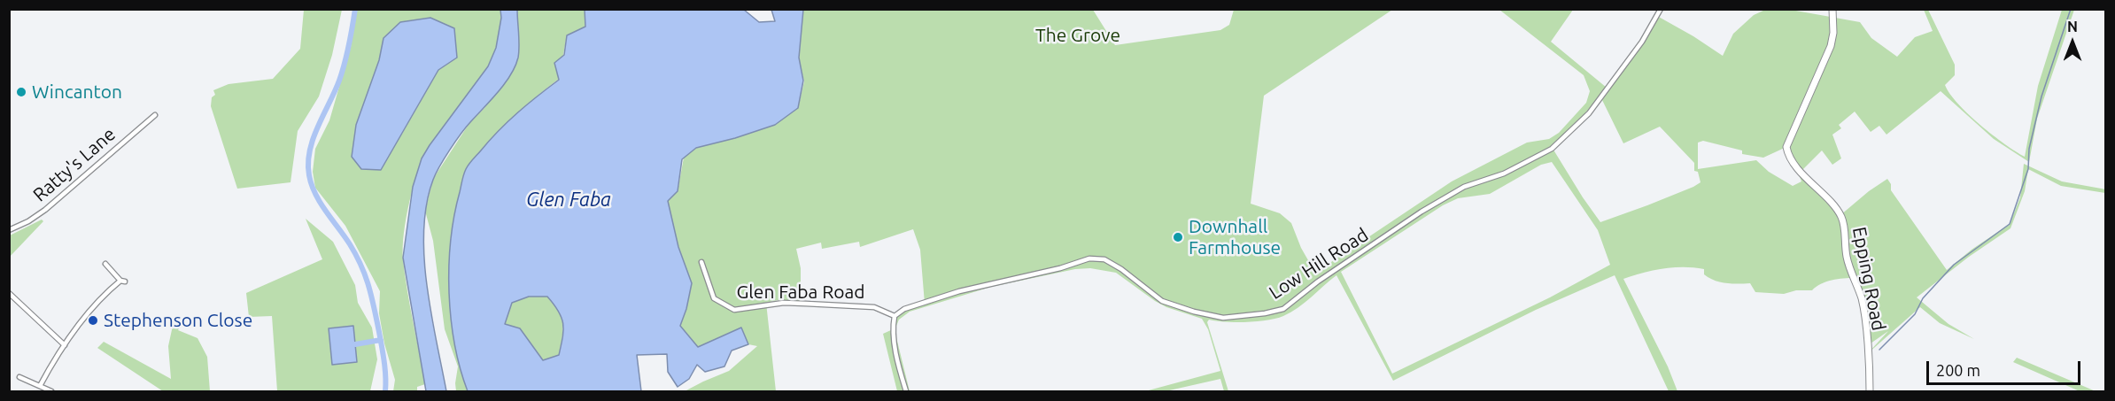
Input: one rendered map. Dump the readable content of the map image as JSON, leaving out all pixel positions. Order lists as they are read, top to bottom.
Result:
{
  "streets": {
    "main road": ["Epping Road"],
    "street": ["Ratty's Lane", "Low Hill Road", "Glen Faba Road"]
  },
  "crossings": [
    ["Low Hill Road", "Glen Faba Road"]
  ],
  "water": ["Glen Faba"],
  "parks": ["The Grove"],
  "places": ["Wincanton", "Downhall Farmhouse", "Stephenson Close"],
  "scale_bar": "200 m",
  "north": "top"
}
